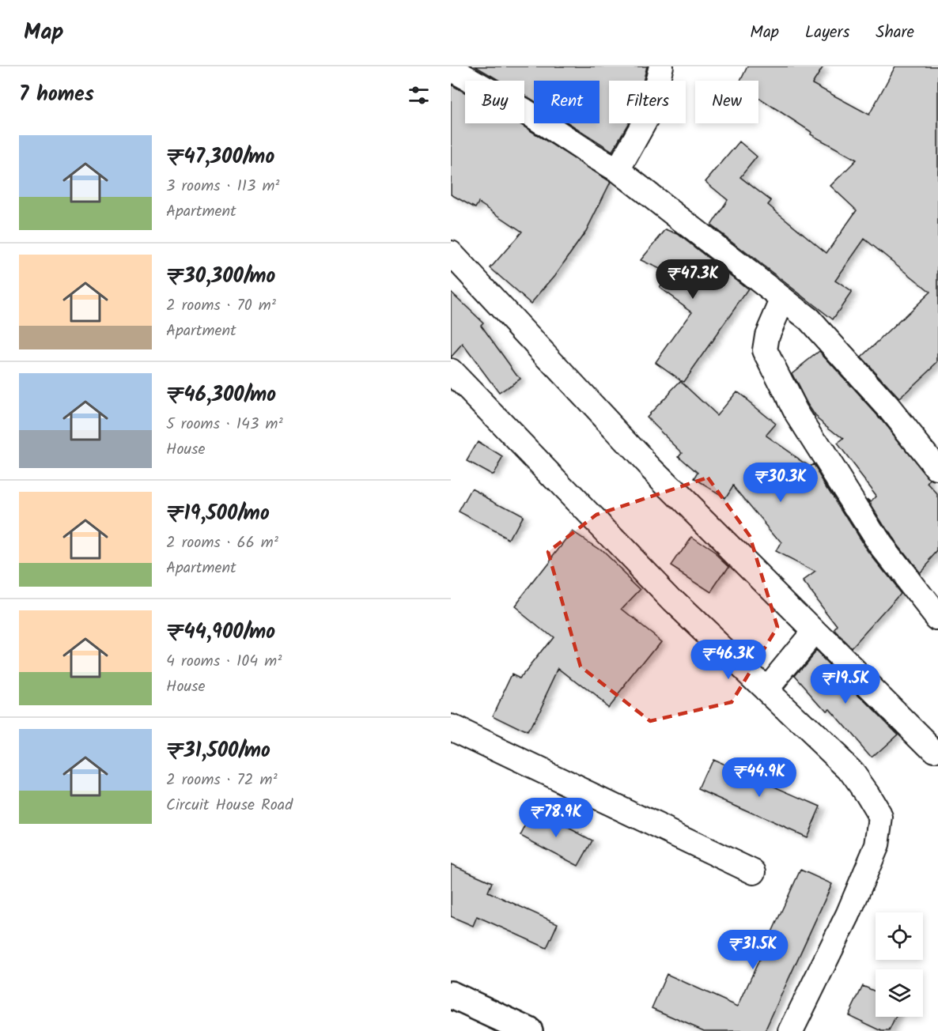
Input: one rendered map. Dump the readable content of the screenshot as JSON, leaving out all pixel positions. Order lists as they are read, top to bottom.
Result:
{
  "page": {
    "header": "Map",
    "nav": ["Map", "Layers", "Share"],
    "heading": "7 homes",
    "chip": [
      "Buy",
      "Rent",
      "Filters",
      "New"
    ],
    "list": [
      {
        "name": "₹47,300/mo",
        "note": "3 rooms · 113 m² · Apartment"
      },
      {
        "name": "₹30,300/mo",
        "note": "2 rooms · 70 m² · Apartment"
      },
      {
        "name": "₹46,300/mo",
        "note": "5 rooms · 143 m² · House"
      },
      {
        "name": "₹19,500/mo",
        "note": "2 rooms · 66 m² · Apartment"
      },
      {
        "name": "₹44,900/mo",
        "note": "4 rooms · 104 m² · House"
      },
      {
        "name": "₹31,500/mo",
        "note": "2 rooms · 72 m² · Circuit House Road"
      }
    ],
    "price": [
      "₹47.3K",
      "₹30.3K",
      "₹46.3K",
      "₹19.5K",
      "₹44.9K",
      "₹78.9K",
      "₹31.5K"
    ]
  }
}
